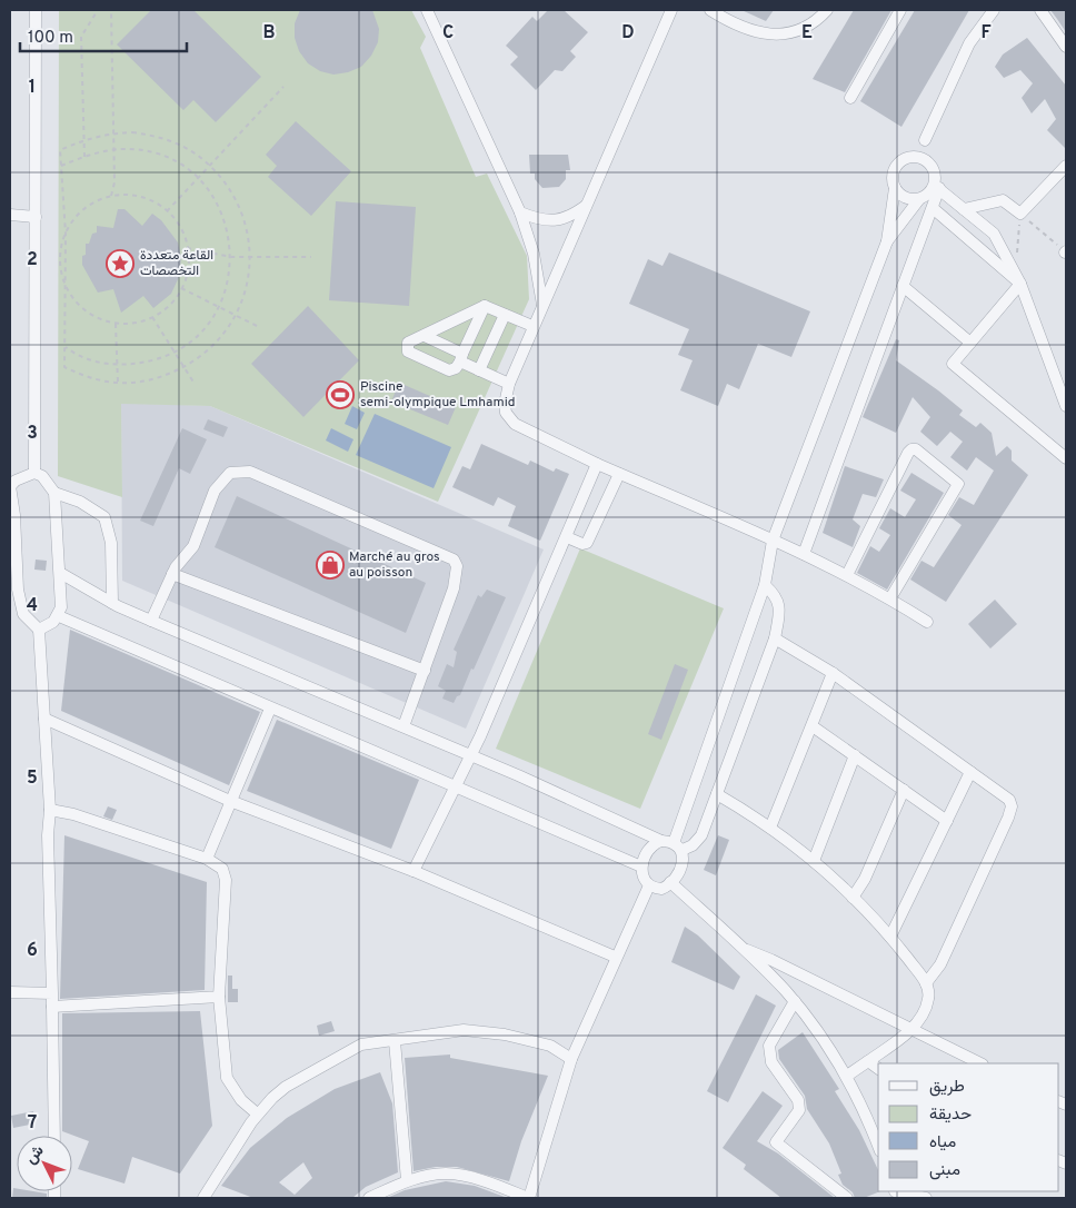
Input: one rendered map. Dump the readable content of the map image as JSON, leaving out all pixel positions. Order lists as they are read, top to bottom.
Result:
{
  "places": {
    "place": ["القاعة متعددة التخصصات"],
    "sports": ["Piscine semi-olympique Lmhamid"],
    "shop": ["Marché au gros au poisson"]
  },
  "legend": [
    "طريق",
    "حديقة",
    "مياه",
    "مبنى"
  ],
  "scale_bar": "100 m",
  "north": "top left",
  "grid": {
    "columns": [
      "B",
      "C",
      "D",
      "E",
      "F"
    ],
    "rows": [
      "1",
      "2",
      "3",
      "4",
      "5",
      "6",
      "7"
    ]
  }
}
